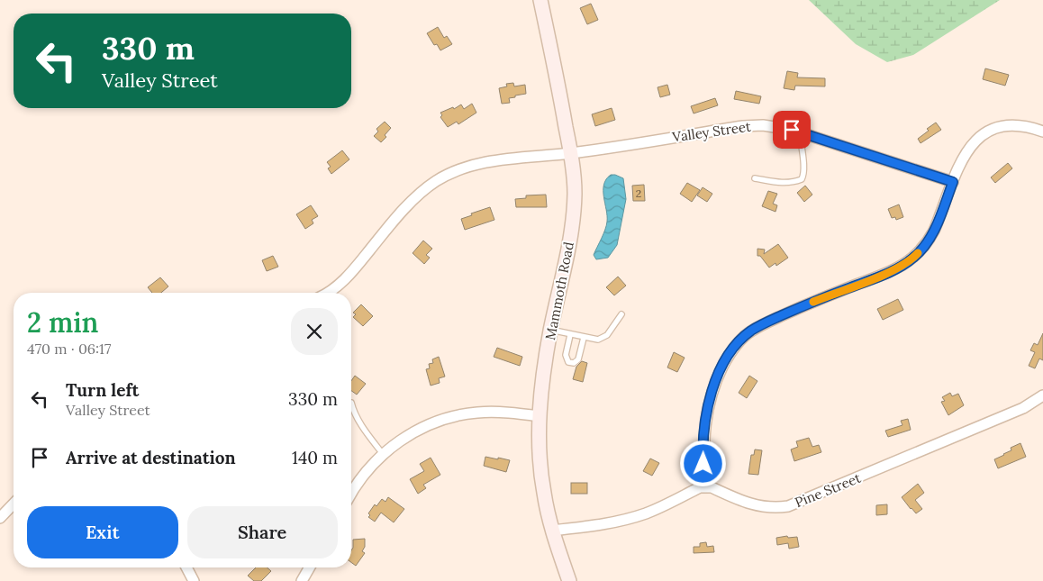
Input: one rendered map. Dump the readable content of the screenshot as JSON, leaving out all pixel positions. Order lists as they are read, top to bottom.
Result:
{
  "streets": {
    "main road": ["Mammoth Road"],
    "street": ["Valley Street", "Pine Street"]
  },
  "crossings": [
    ["Valley Street", "Mammoth Road"]
  ],
  "house_numbers": ["2"],
  "page": {
    "turn": ["330 m", "Valley Street"],
    "heading": ["2 min", "470 m · 06:17"],
    "list": [
      {
        "name": "Turn left",
        "note": "Valley Street",
        "value": "330 m"
      },
      {
        "name": "Arrive at destination",
        "value": "140 m"
      }
    ],
    "buttons": ["Exit", "Share"]
  }
}
